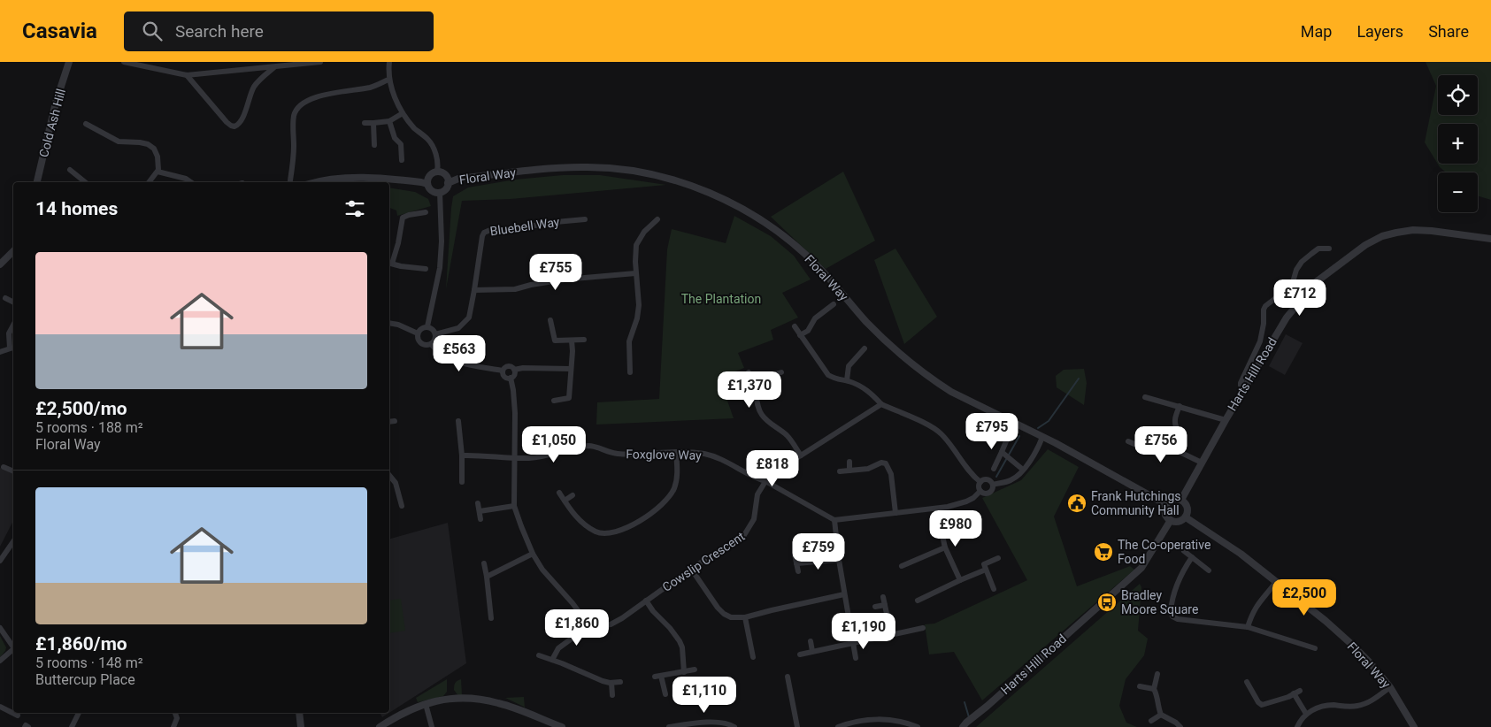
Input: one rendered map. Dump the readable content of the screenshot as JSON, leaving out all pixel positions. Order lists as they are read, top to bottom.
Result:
{
  "streets": {
    "street": [
      "Cold Ash Hill",
      "Floral Way",
      "Bluebell Way",
      "Harts Hill Road",
      "Foxglove Way",
      "Cowslip Crescent"
    ]
  },
  "crossings": [
    ["Floral Way", "Harts Hill Road"],
    ["Foxglove Way", "Cowslip Crescent"]
  ],
  "parks": ["The Plantation"],
  "places": {
    "public building": ["Frank Hutchings Community Hall"],
    "supermarket": ["The Co-operative Food"],
    "bus stop": ["Bradley Moore Square"]
  },
  "page": {
    "header": "Casavia",
    "search": "Search here",
    "nav": ["Map", "Layers", "Share"],
    "map_buttons": ["+", "−"],
    "heading": "14 homes",
    "list": [
      {
        "name": "£2,500/mo",
        "note": "5 rooms · 188 m² · Floral Way"
      },
      {
        "name": "£1,860/mo",
        "note": "5 rooms · 148 m² · Buttercup Place"
      }
    ],
    "price": [
      "£755",
      "£712",
      "£563",
      "£1,370",
      "£795",
      "£1,050",
      "£756",
      "£818",
      "£980",
      "£759",
      "£2,500",
      "£1,860",
      "£1,190",
      "£1,110"
    ]
  }
}
